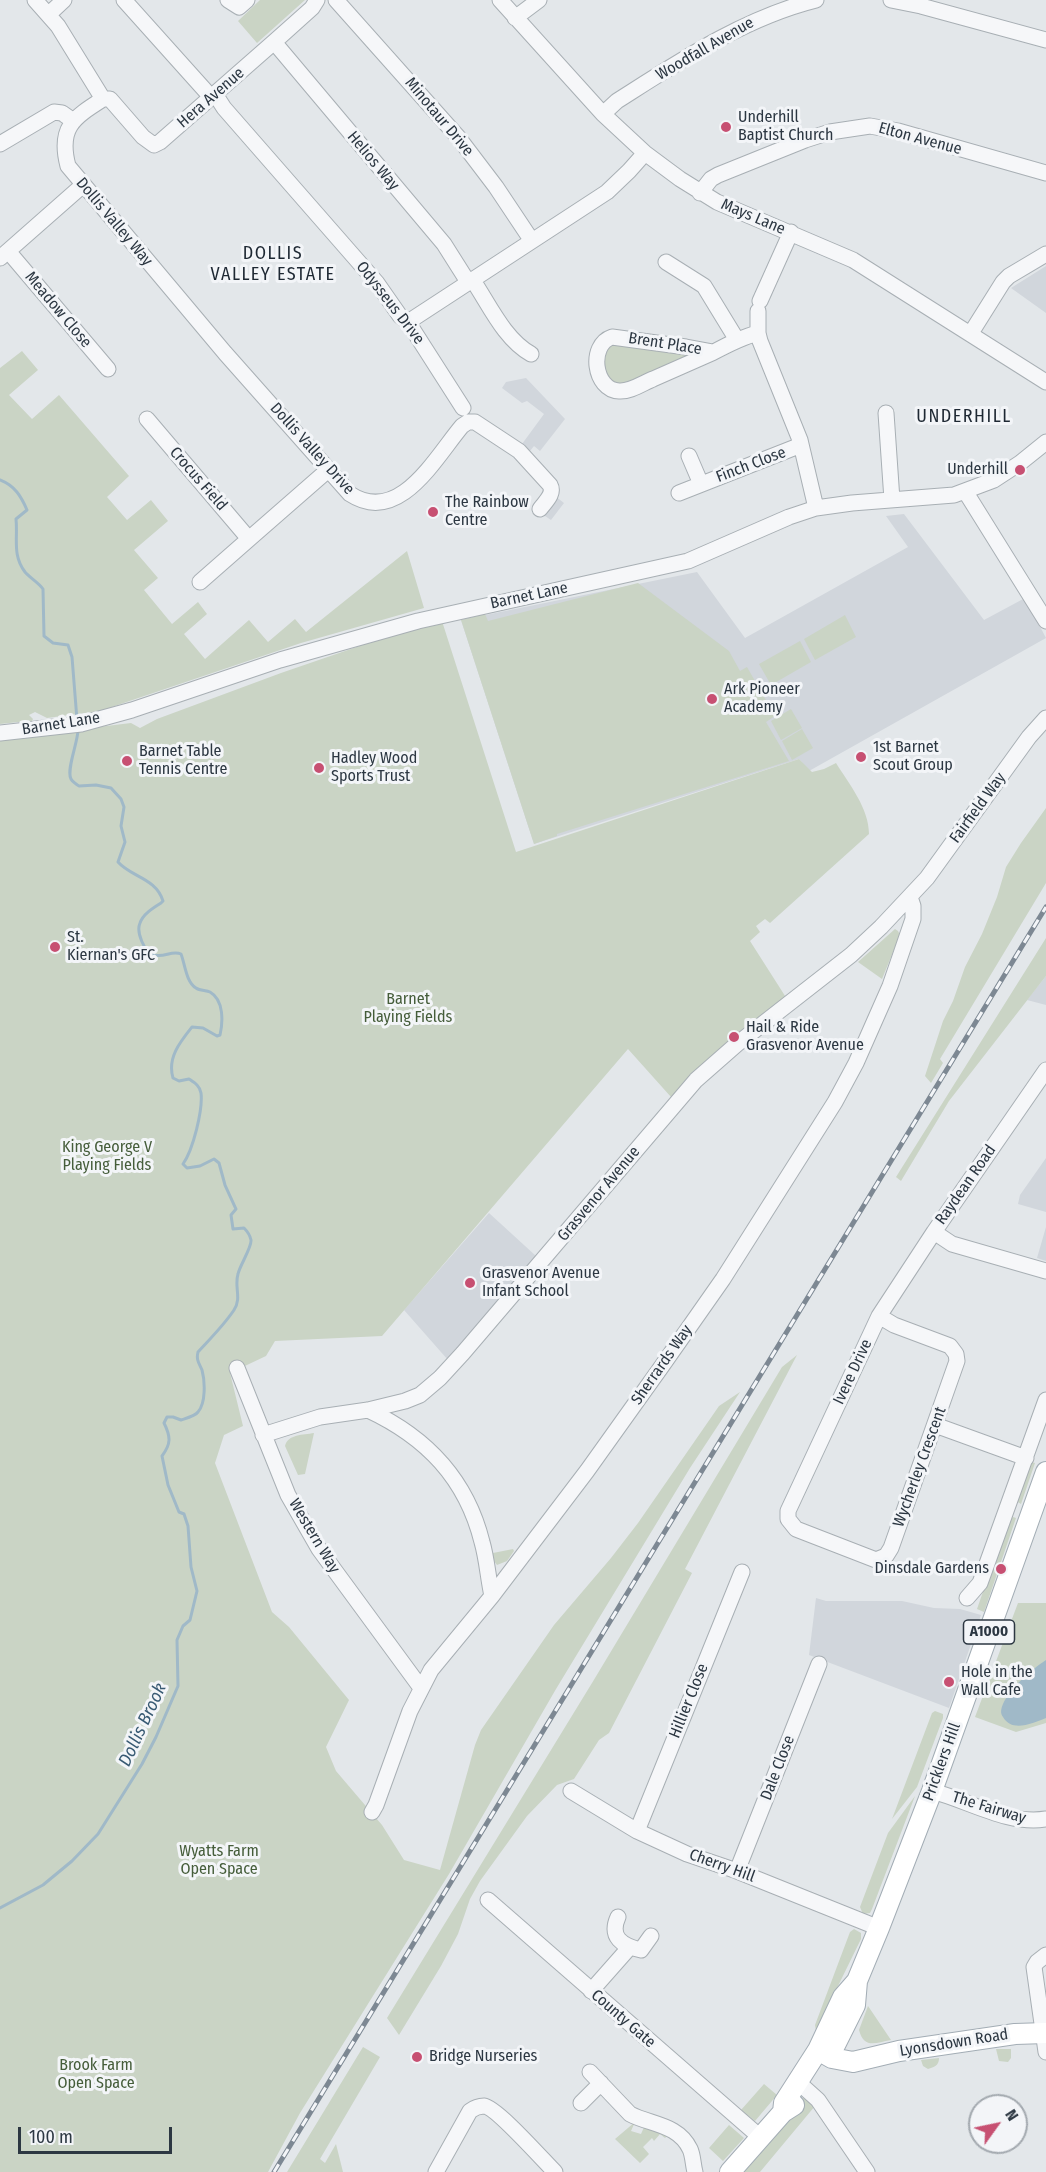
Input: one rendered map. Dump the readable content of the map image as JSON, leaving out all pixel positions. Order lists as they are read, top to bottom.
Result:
{
  "streets": {
    "main road": ["A1000", "Pricklers Hill", "Lyonsdown Road"],
    "street": [
      "Woodfall Avenue",
      "Hera Avenue",
      "Minotaur Drive",
      "Elton Avenue",
      "Helios Way",
      "Mays Lane",
      "Dollis Valley Way",
      "Odysseus Drive",
      "Meadow Close",
      "Brent Place",
      "Dollis Valley Drive",
      "Finch Close",
      "Crocus Field",
      "Barnet Lane",
      "Fairfield Way",
      "Raydean Road",
      "Grasvenor Avenue",
      "Sherrards Way",
      "Ivere Drive",
      "Wycherley Crescent",
      "Western Way",
      "Hillier Close",
      "Dale Close",
      "The Fairway",
      "Cherry Hill",
      "County Gate"
    ]
  },
  "crossings": [
    ["Woodfall Avenue", "Mays Lane"],
    ["Hera Avenue", "Helios Way"],
    ["Hera Avenue", "Odysseus Drive"],
    ["Elton Avenue", "Mays Lane"],
    ["Dollis Valley Way", "Meadow Close"],
    ["Dollis Valley Way", "Dollis Valley Drive"],
    ["Odysseus Drive", "Dollis Valley Drive"],
    ["Fairfield Way", "Grasvenor Avenue"],
    ["Fairfield Way", "Sherrards Way"],
    ["Raydean Road", "Ivere Drive"],
    ["Grasvenor Avenue", "Sherrards Way"],
    ["Grasvenor Avenue", "Western Way"],
    ["Sherrards Way", "Western Way"],
    ["Ivere Drive", "Wycherley Crescent"],
    ["A1000", "Pricklers Hill"],
    ["A1000", "County Gate"],
    ["A1000", "Lyonsdown Road"],
    ["Hillier Close", "Cherry Hill"],
    ["Pricklers Hill", "The Fairway"],
    ["Pricklers Hill", "Cherry Hill"],
    ["Pricklers Hill", "Lyonsdown Road"],
    ["Dale Close", "Cherry Hill"]
  ],
  "districts": ["DOLLIS VALLEY ESTATE", "UNDERHILL"],
  "water": ["Dollis Brook"],
  "parks": [
    "Barnet Playing Fields",
    "King George V Playing Fields",
    "Wyatts Farm Open Space",
    "Brook Farm Open Space"
  ],
  "places": [
    "Underhill Baptist Church",
    "Underhill",
    "The Rainbow Centre",
    "Ark Pioneer Academy",
    "1st Barnet Scout Group",
    "Barnet Table Tennis Centre",
    "Hadley Wood Sports Trust",
    "St. Kiernan's GFC",
    "Hail & Ride Grasvenor Avenue",
    "Grasvenor Avenue Infant School",
    "Dinsdale Gardens",
    "Hole in the Wall Cafe",
    "Bridge Nurseries"
  ],
  "scale_bar": "100 m",
  "north": "top right"
}
